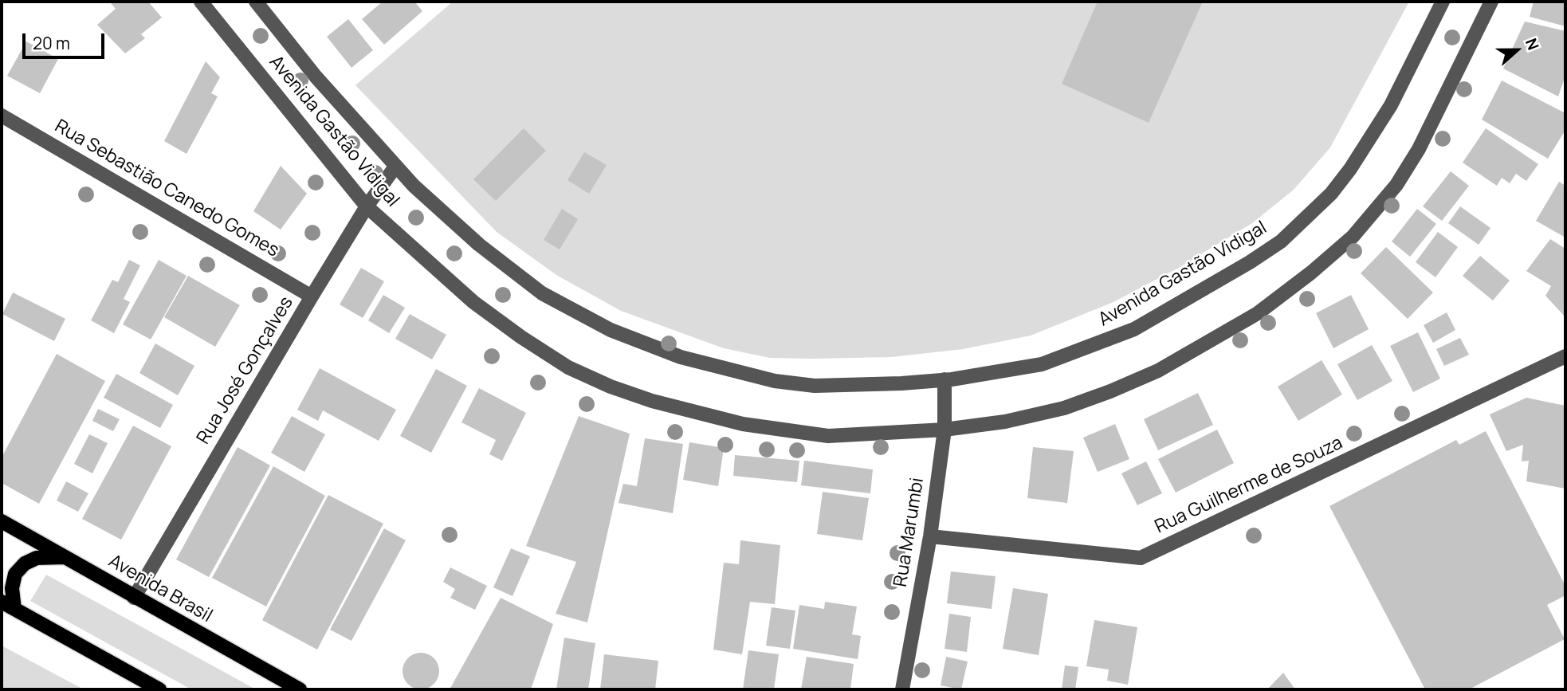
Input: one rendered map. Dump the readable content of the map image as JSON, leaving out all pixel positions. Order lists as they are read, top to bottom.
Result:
{
  "streets": {
    "main road": ["Avenida Brasil"],
    "street": [
      "Avenida Gastão Vidigal",
      "Rua Sebastião Canedo Gomes",
      "Rua José Gonçalves",
      "Rua Guilherme de Souza",
      "Rua Marumbi"
    ]
  },
  "crossings": [
    ["Avenida Gastão Vidigal", "Rua José Gonçalves"],
    ["Avenida Gastão Vidigal", "Rua Marumbi"],
    ["Rua Sebastião Canedo Gomes", "Rua José Gonçalves"],
    ["Rua José Gonçalves", "Avenida Brasil"],
    ["Rua Guilherme de Souza", "Rua Marumbi"]
  ],
  "scale_bar": "20 m",
  "north": "right"
}
